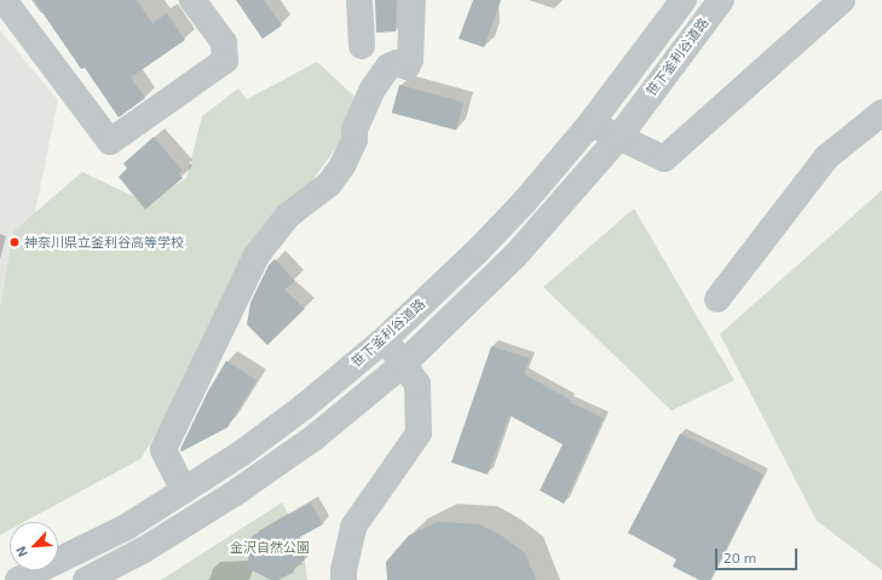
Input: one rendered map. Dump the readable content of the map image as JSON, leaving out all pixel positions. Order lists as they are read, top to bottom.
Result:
{
  "streets": {
    "street": ["笹下釜利谷道路"]
  },
  "parks": ["金沢自然公園"],
  "places": ["神奈川県立釜利谷高等学校"],
  "scale_bar": "20 m",
  "north": "bottom left"
}
